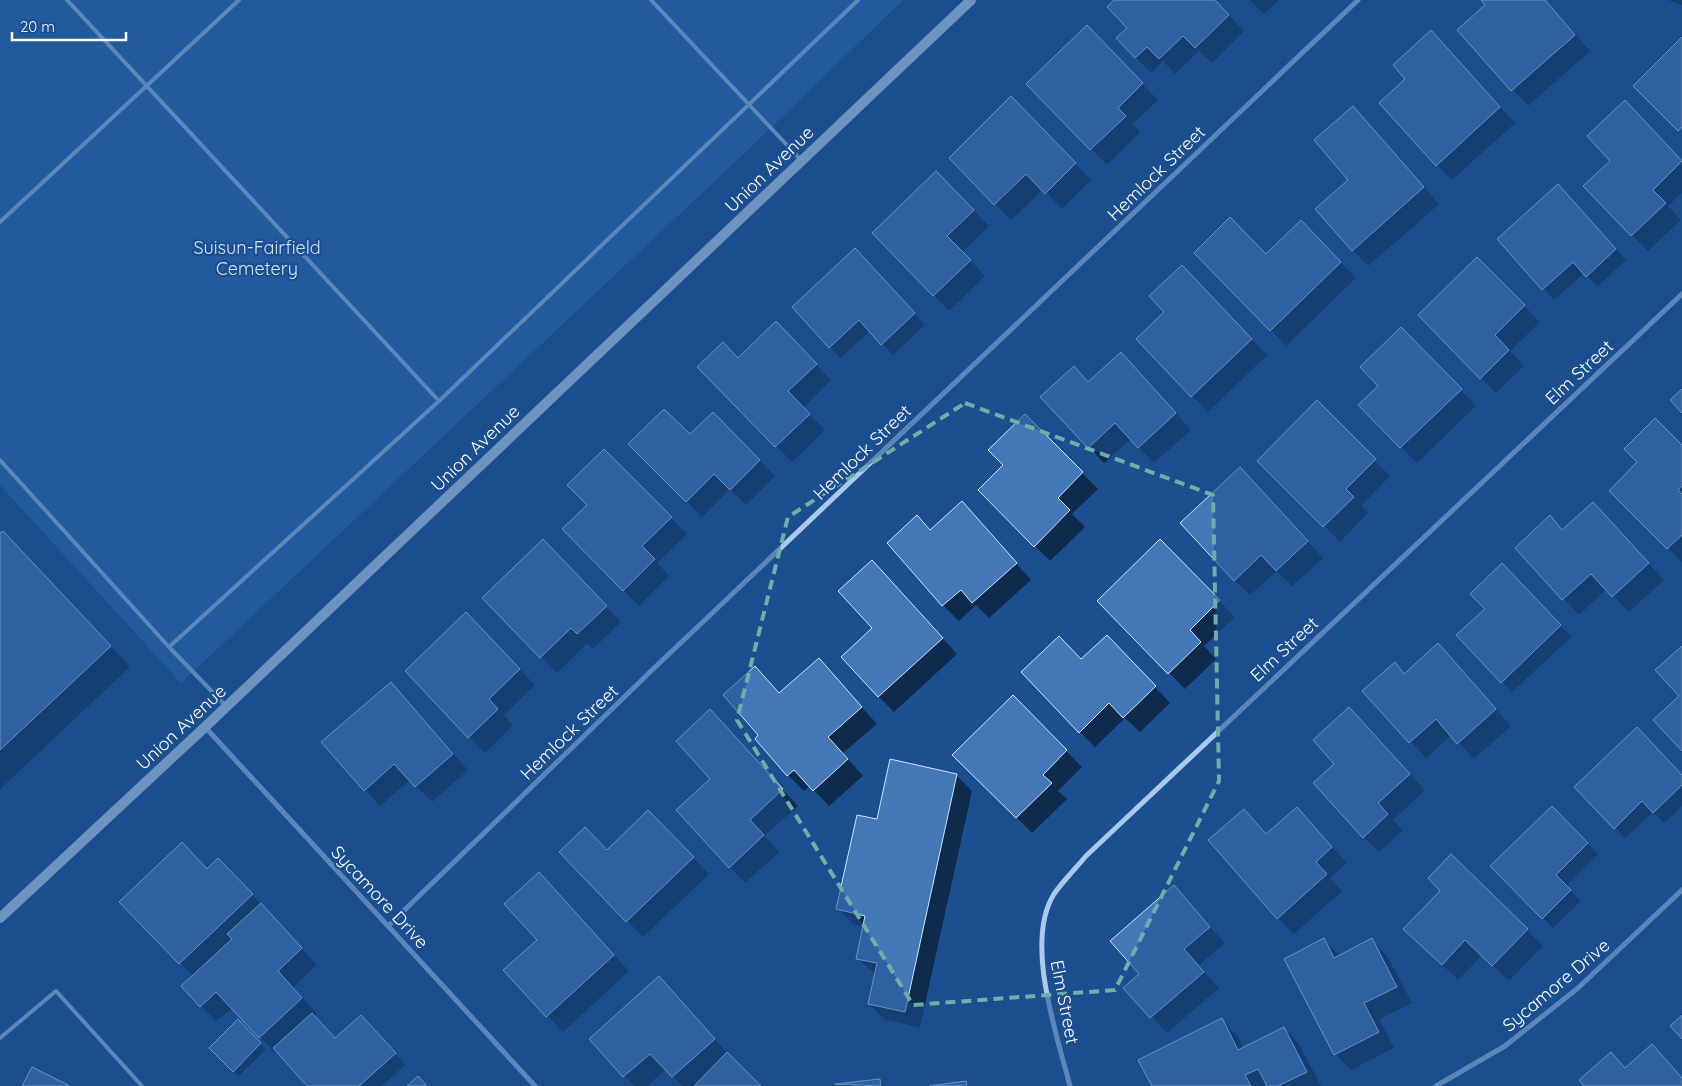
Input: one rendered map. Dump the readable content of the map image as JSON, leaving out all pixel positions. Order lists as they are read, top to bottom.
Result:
{
  "streets": {
    "street": [
      "Union Avenue",
      "Hemlock Street",
      "Elm Street",
      "Sycamore Drive"
    ]
  },
  "crossings": [
    ["Union Avenue", "Sycamore Drive"],
    ["Hemlock Street", "Sycamore Drive"]
  ],
  "parks": ["Suisun-Fairfield Cemetery"],
  "scale_bar": "20 m"
}
